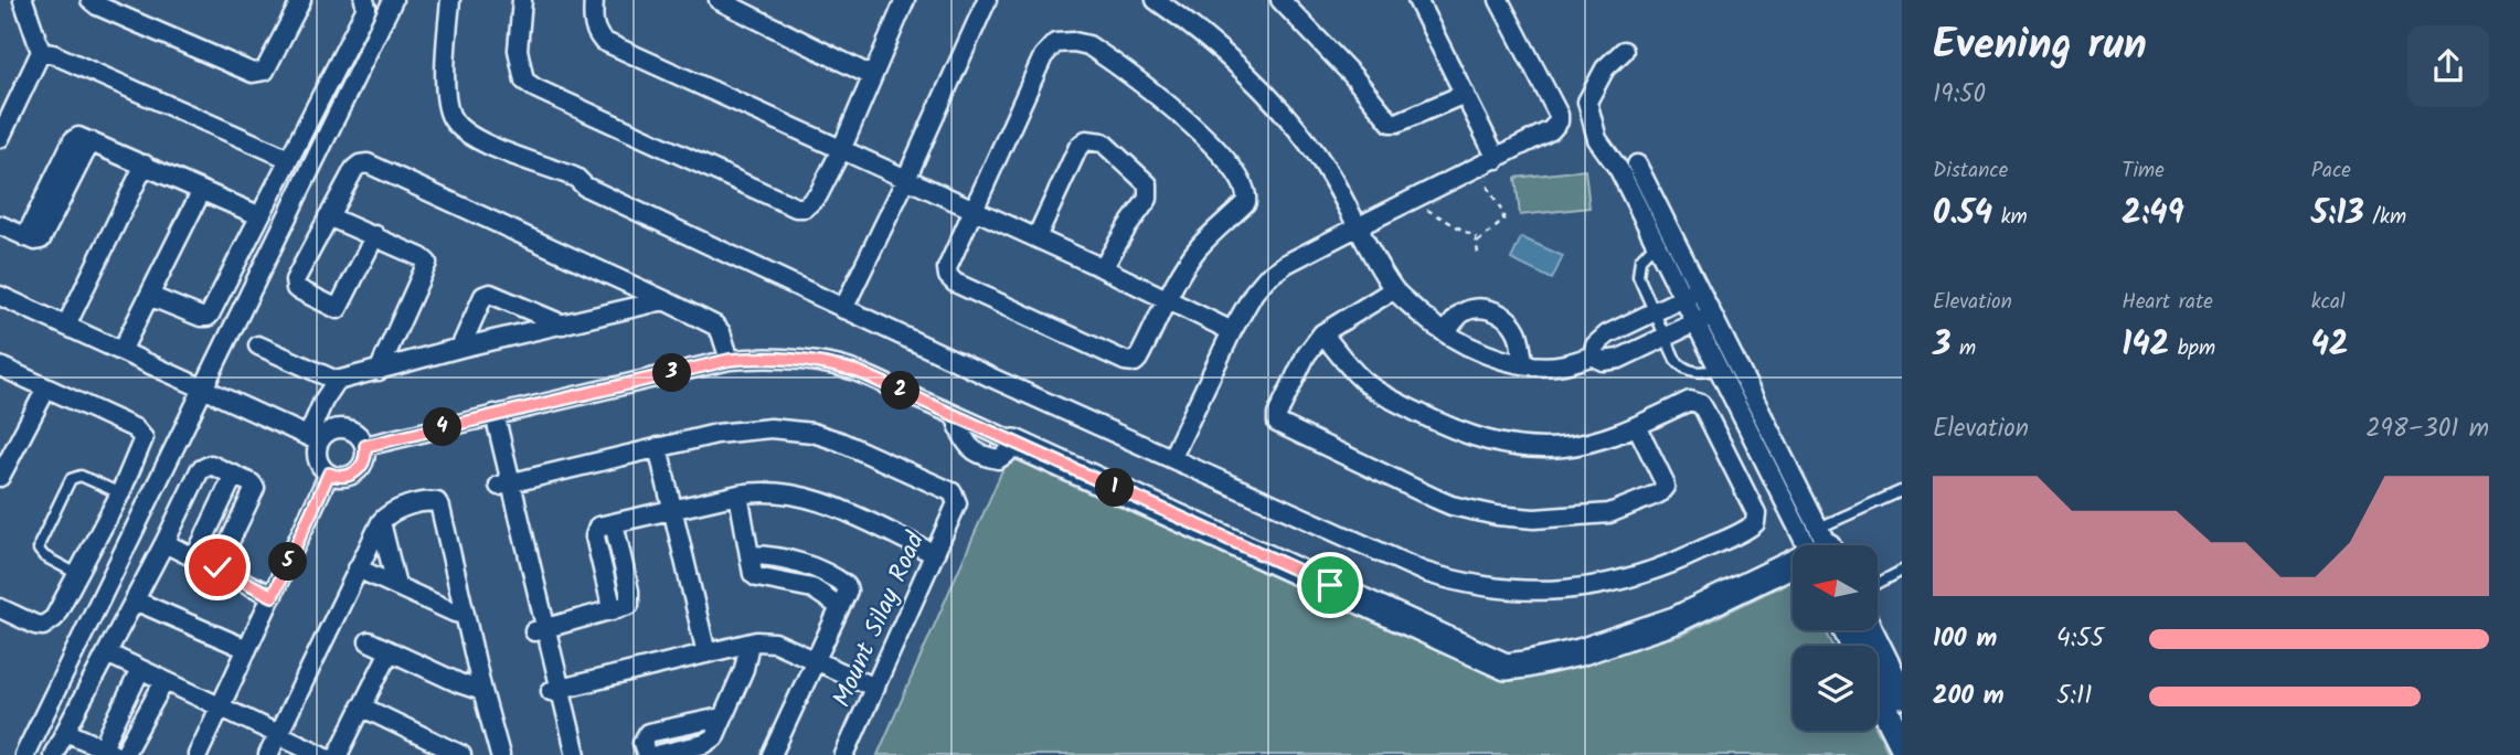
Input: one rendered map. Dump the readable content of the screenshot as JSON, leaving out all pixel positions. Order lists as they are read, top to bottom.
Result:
{
  "streets": {
    "street": ["Mount Silay Road"]
  },
  "north": "left",
  "page": {
    "heading": ["Evening run", "19:50"],
    "stats": [
      ["Distance", "0.54 km"],
      ["Time", "2:49"],
      ["Pace", "5:13 /km"],
      ["Elevation", "3 m"],
      ["Heart rate", "142 bpm"],
      ["kcal", "42"]
    ],
    "pins": [
      "3",
      "2",
      "4",
      "1",
      "5"
    ],
    "chart": ["Elevation", "298–301 m"],
    "list": [
      {
        "name": "100 m",
        "note": "4:55"
      },
      {
        "name": "200 m",
        "note": "5:11"
      }
    ]
  }
}
